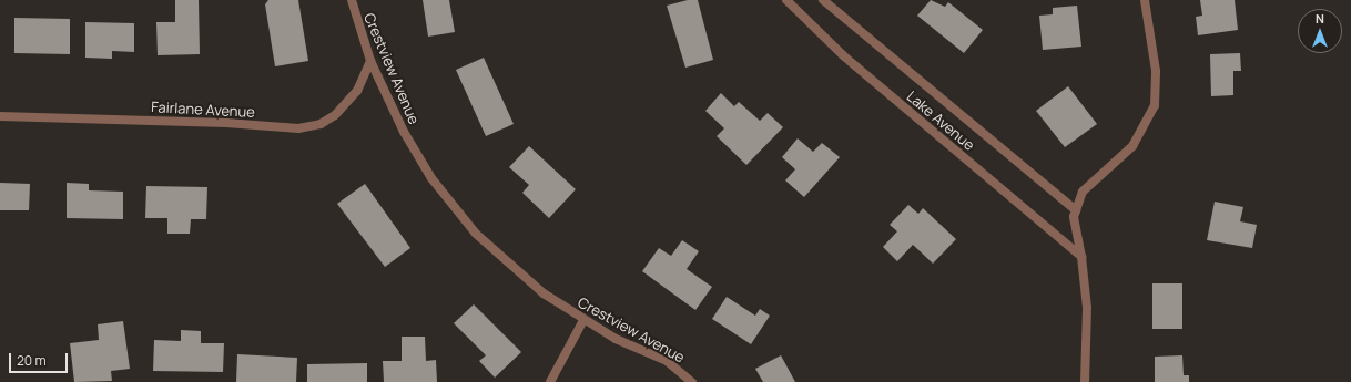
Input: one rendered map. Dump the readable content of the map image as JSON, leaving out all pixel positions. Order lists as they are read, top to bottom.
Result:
{
  "streets": {
    "street": ["Crestview Avenue", "Fairlane Avenue", "Lake Avenue"]
  },
  "crossings": [
    ["Crestview Avenue", "Fairlane Avenue"]
  ],
  "scale_bar": "20 m",
  "north": "top"
}
